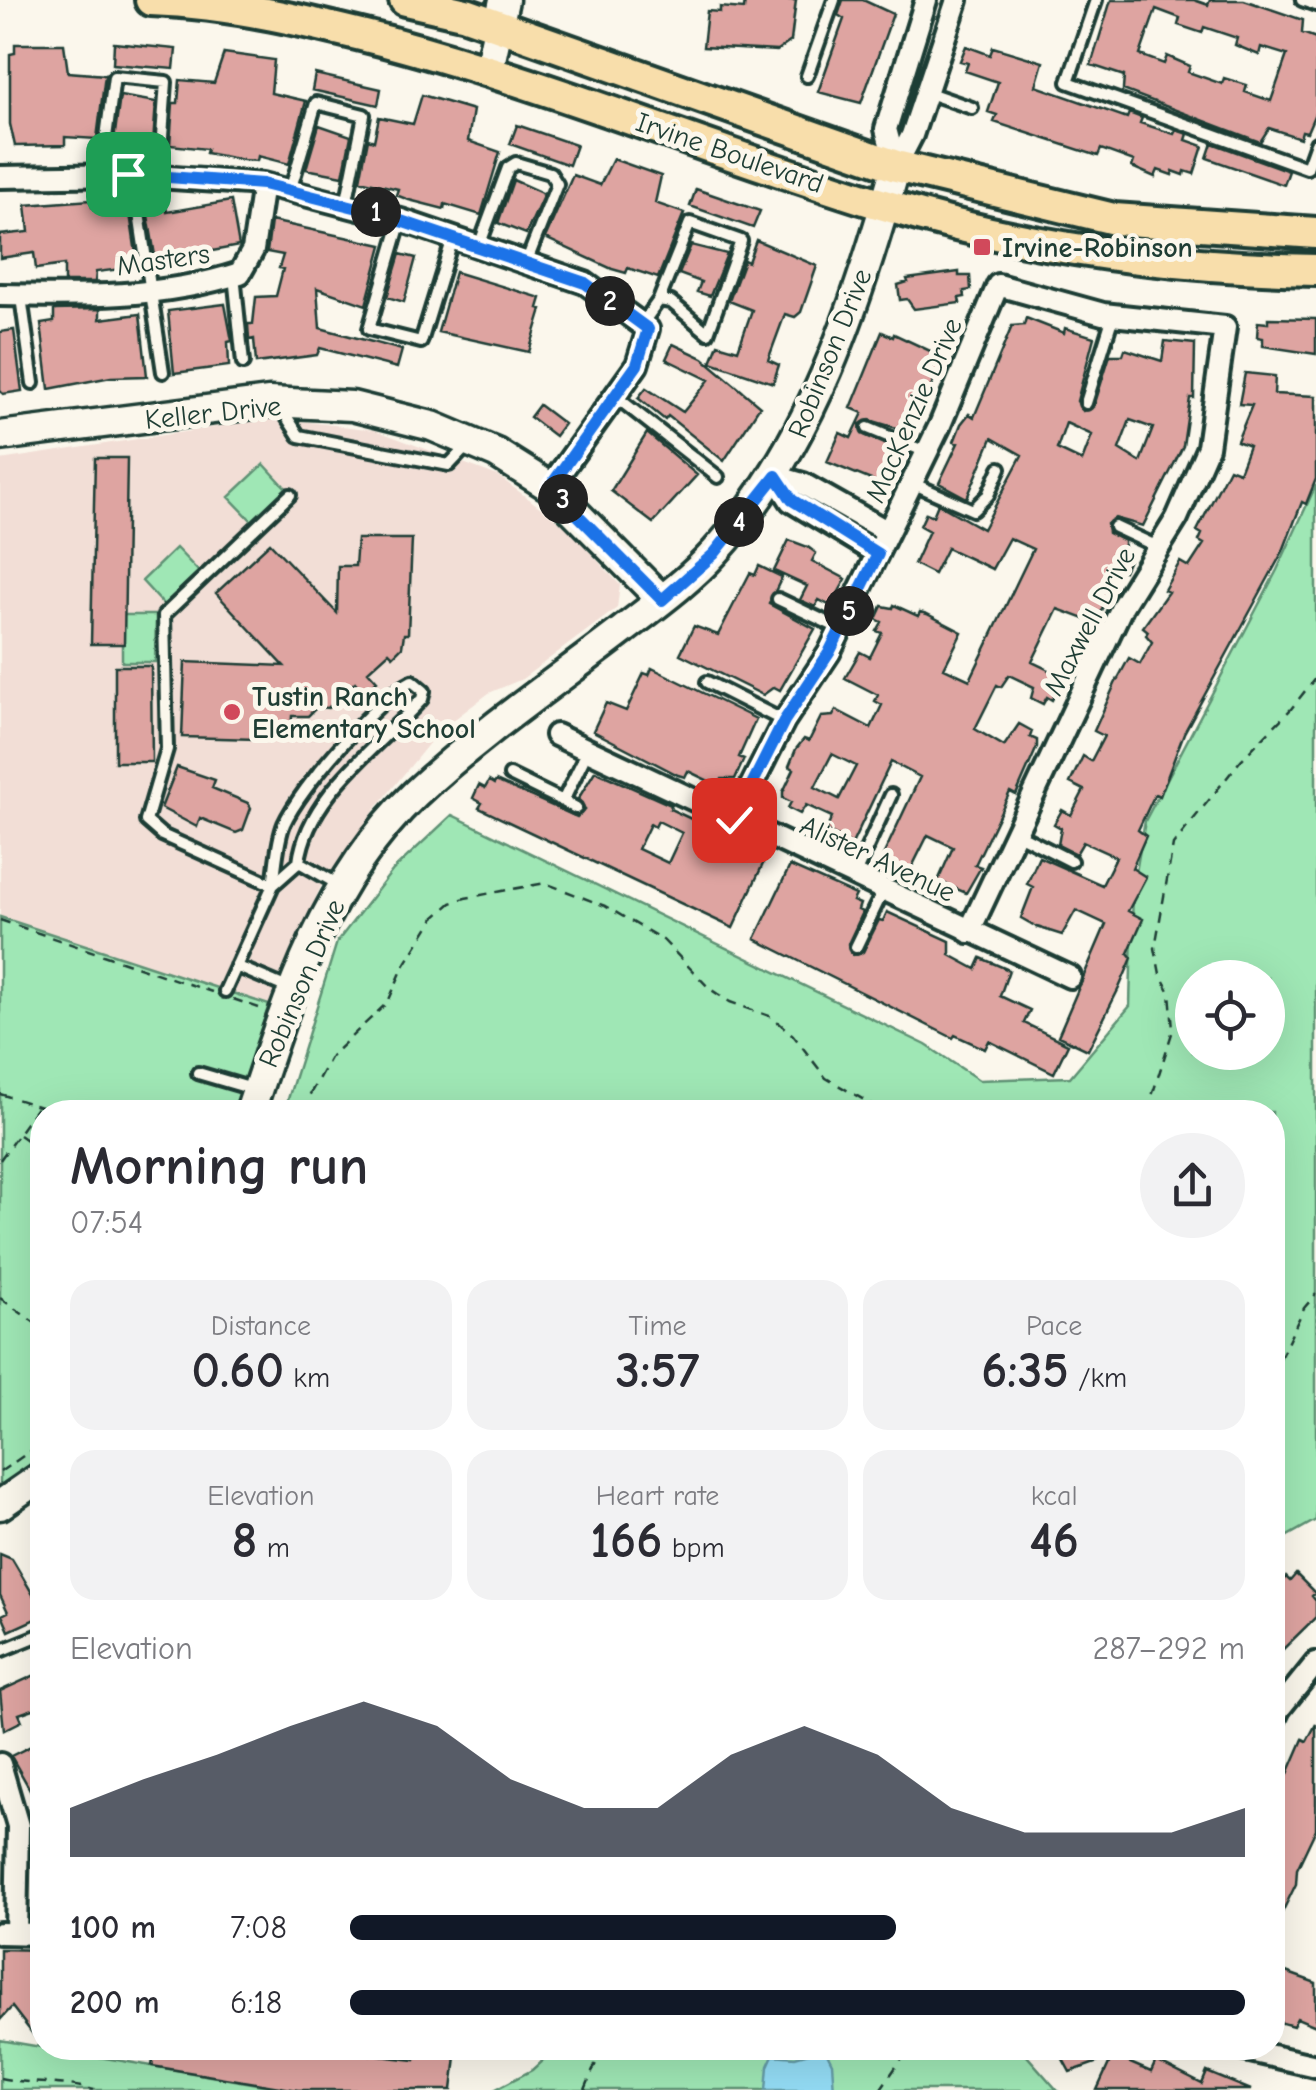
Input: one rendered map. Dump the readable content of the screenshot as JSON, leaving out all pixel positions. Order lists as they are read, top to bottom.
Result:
{
  "streets": {
    "main road": ["Irvine Boulevard"],
    "street": [
      "Masters",
      "Robinson Drive",
      "MacKenzie Drive",
      "Keller Drive",
      "Maxwell Drive",
      "Alister Avenue"
    ]
  },
  "crossings": [
    ["Irvine Boulevard", "Robinson Drive"],
    ["Robinson Drive", "Keller Drive"],
    ["MacKenzie Drive", "Maxwell Drive"],
    ["MacKenzie Drive", "Alister Avenue"],
    ["Maxwell Drive", "Alister Avenue"]
  ],
  "places": {
    "transit": ["Irvine-Robinson"],
    "other": ["Tustin Ranch Elementary School"]
  },
  "page": {
    "pins": [
      "1",
      "2",
      "3",
      "4",
      "5"
    ],
    "heading": ["Morning run", "07:54"],
    "stats": [
      ["Distance", "0.60 km"],
      ["Time", "3:57"],
      ["Pace", "6:35 /km"],
      ["Elevation", "8 m"],
      ["Heart rate", "166 bpm"],
      ["kcal", "46"]
    ],
    "chart": ["Elevation", "287–292 m"],
    "list": [
      {
        "name": "100 m",
        "note": "7:08"
      },
      {
        "name": "200 m",
        "note": "6:18"
      }
    ]
  }
}
